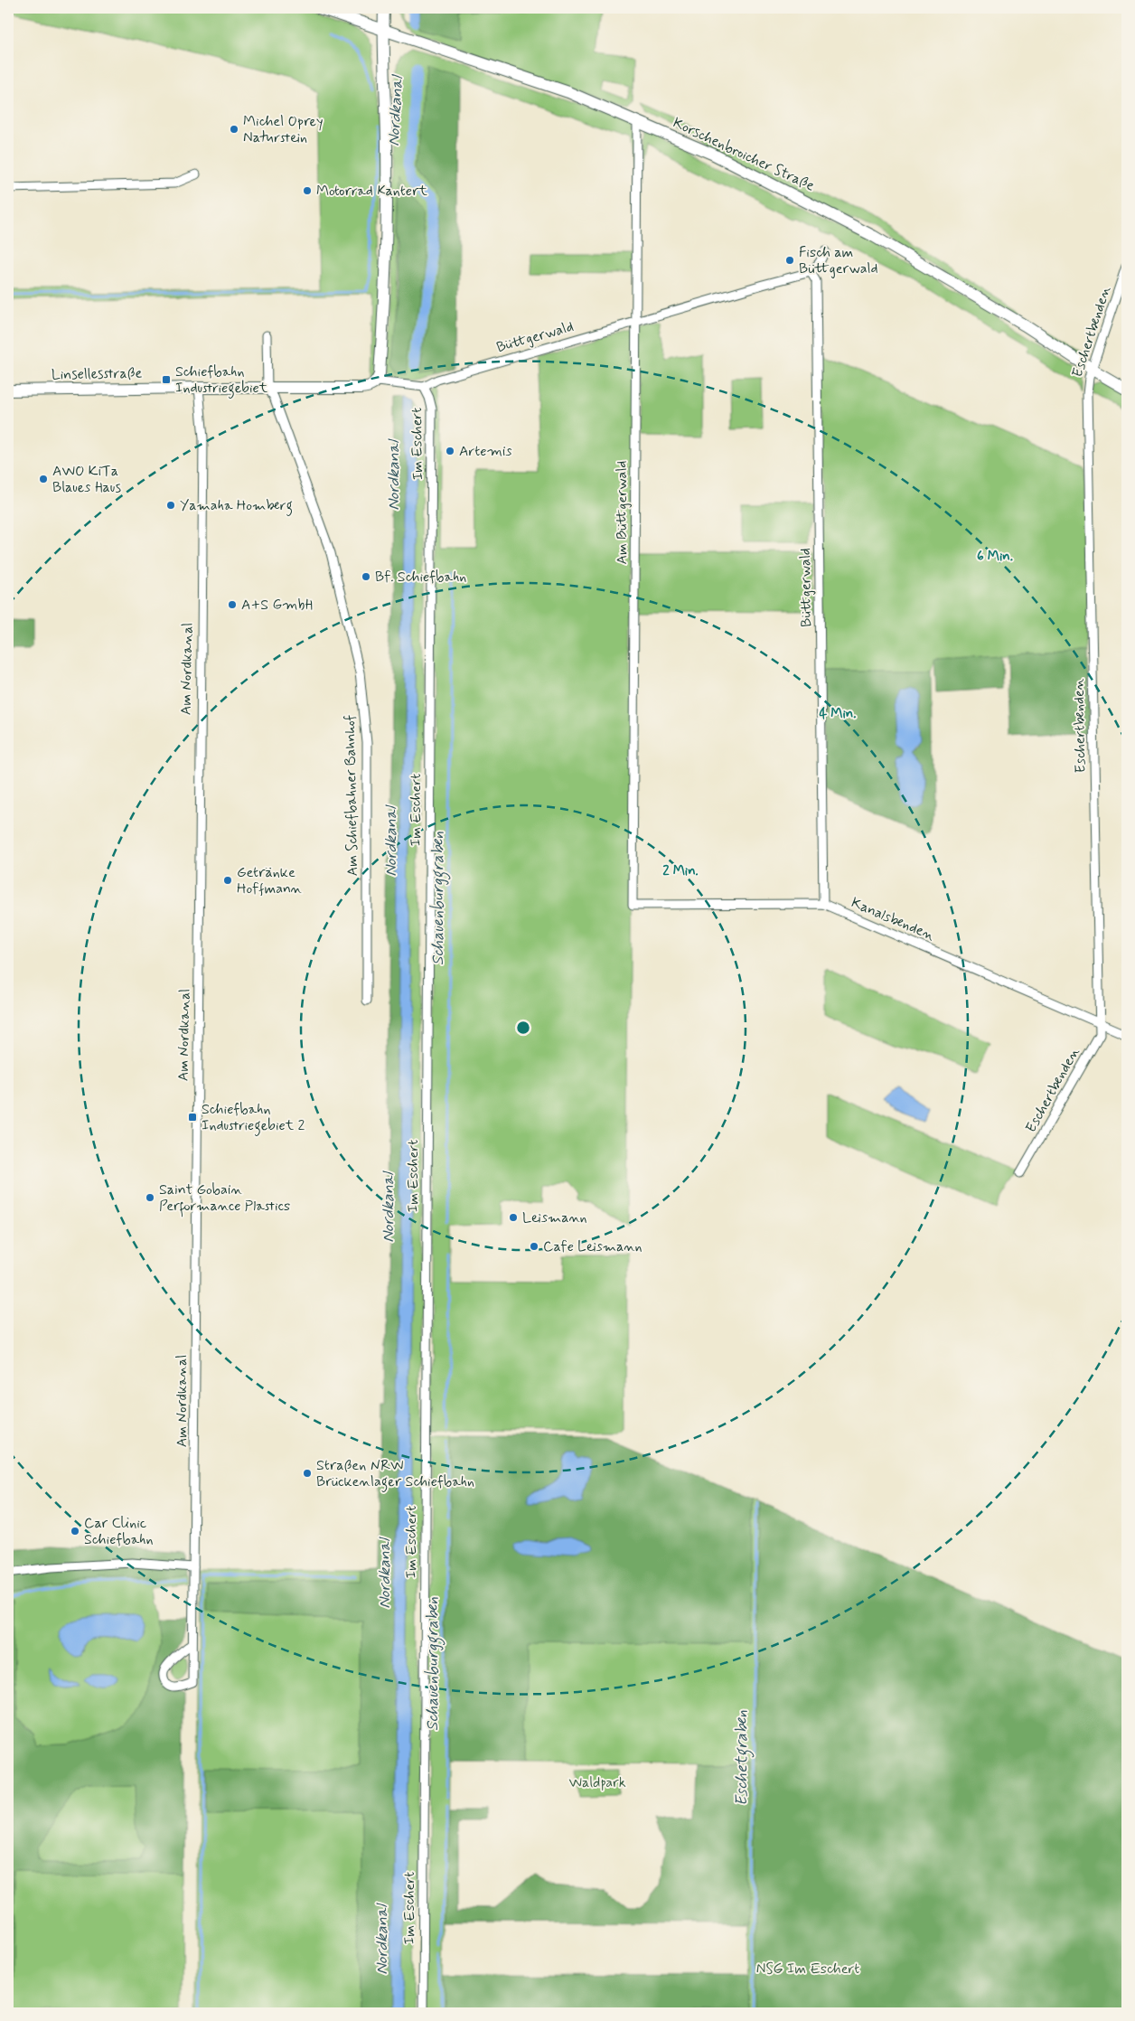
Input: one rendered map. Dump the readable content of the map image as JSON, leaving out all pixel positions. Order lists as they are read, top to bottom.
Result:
{
  "streets": {
    "main road": ["Korschenbroicher Straße", "Linsellesstraße"],
    "street": [
      "Eschertbenden",
      "Büttgerwald",
      "Im Eschert",
      "Am Büttgerwald",
      "Am Nordkanal",
      "Am Schiefbahner Bahnhof",
      "Kanalsbenden"
    ]
  },
  "crossings": [
    ["Korschenbroicher Straße", "Eschertbenden"],
    ["Korschenbroicher Straße", "Am Büttgerwald"],
    ["Eschertbenden", "Kanalsbenden"],
    ["Büttgerwald", "Im Eschert"],
    ["Büttgerwald", "Am Büttgerwald"],
    ["Büttgerwald", "Kanalsbenden"],
    ["Linsellesstraße", "Im Eschert"],
    ["Linsellesstraße", "Am Nordkanal"],
    ["Linsellesstraße", "Am Schiefbahner Bahnhof"],
    ["Am Büttgerwald", "Kanalsbenden"]
  ],
  "water": ["Nordkanal", "Schauenburggraben", "Eschetgraben"],
  "parks": ["Waldpark", "NSG Im Eschert"],
  "places": {
    "other": [
      "Michel Oprey Naturstein",
      "Motorrad Kantert",
      "Fisch am Büttgerwald",
      "Artemis",
      "AWO KiTa Blaues Haus",
      "Yamaha Homberg",
      "Bf. Schiefbahn",
      "A+S GmbH",
      "Getränke Hoffmann",
      "Saint Gobain Performance Plastics",
      "Leismann",
      "Cafe Leismann",
      "Straßen NRW Brückenlager Schiefbahn",
      "Car Clinic Schiefbahn"
    ],
    "transit": ["Schiefbahn Industriegebiet", "Schiefbahn Industriegebiet 2"]
  },
  "rings": ["6 Min.", "4 Min.", "2 Min."]
}
